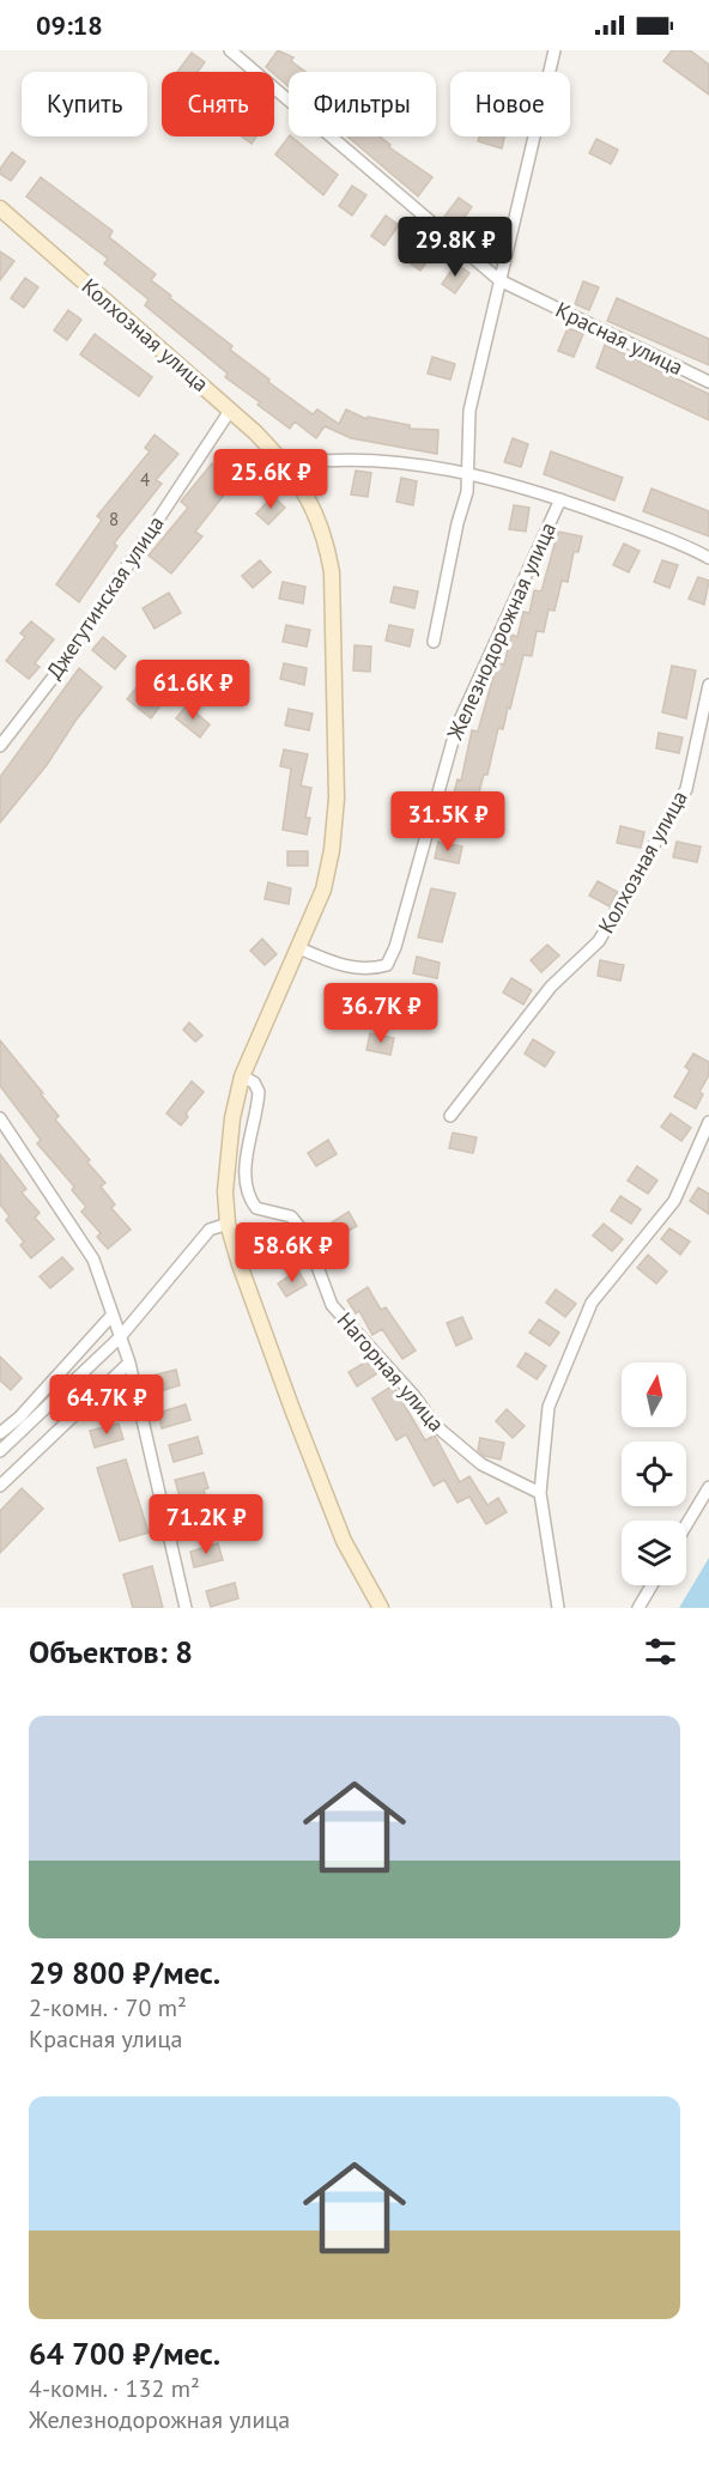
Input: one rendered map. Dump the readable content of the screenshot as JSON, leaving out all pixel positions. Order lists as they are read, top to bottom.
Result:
{
  "streets": {
    "main road": ["Колхозная улица"],
    "street": [
      "Красная улица",
      "Джегутинская улица",
      "Железнодорожная улица",
      "Нагорная улица"
    ]
  },
  "crossings": [
    ["Колхозная улица", "Джегутинская улица"],
    ["Колхозная улица", "Железнодорожная улица"]
  ],
  "house_numbers": ["4", "8"],
  "north": "top",
  "page": {
    "status": "09:18",
    "chip": [
      "Купить",
      "Снять",
      "Фильтры",
      "Новое"
    ],
    "price": [
      "29.8K ₽",
      "25.6K ₽",
      "61.6K ₽",
      "31.5K ₽",
      "36.7K ₽",
      "58.6K ₽",
      "64.7K ₽",
      "71.2K ₽"
    ],
    "heading": "Объектов: 8",
    "list": [
      {
        "name": "29 800 ₽/мес.",
        "note": "2-комн. · 70 m² · Красная улица"
      },
      {
        "name": "64 700 ₽/мес.",
        "note": "4-комн. · 132 m² · Железнодорожная улица"
      }
    ]
  }
}
